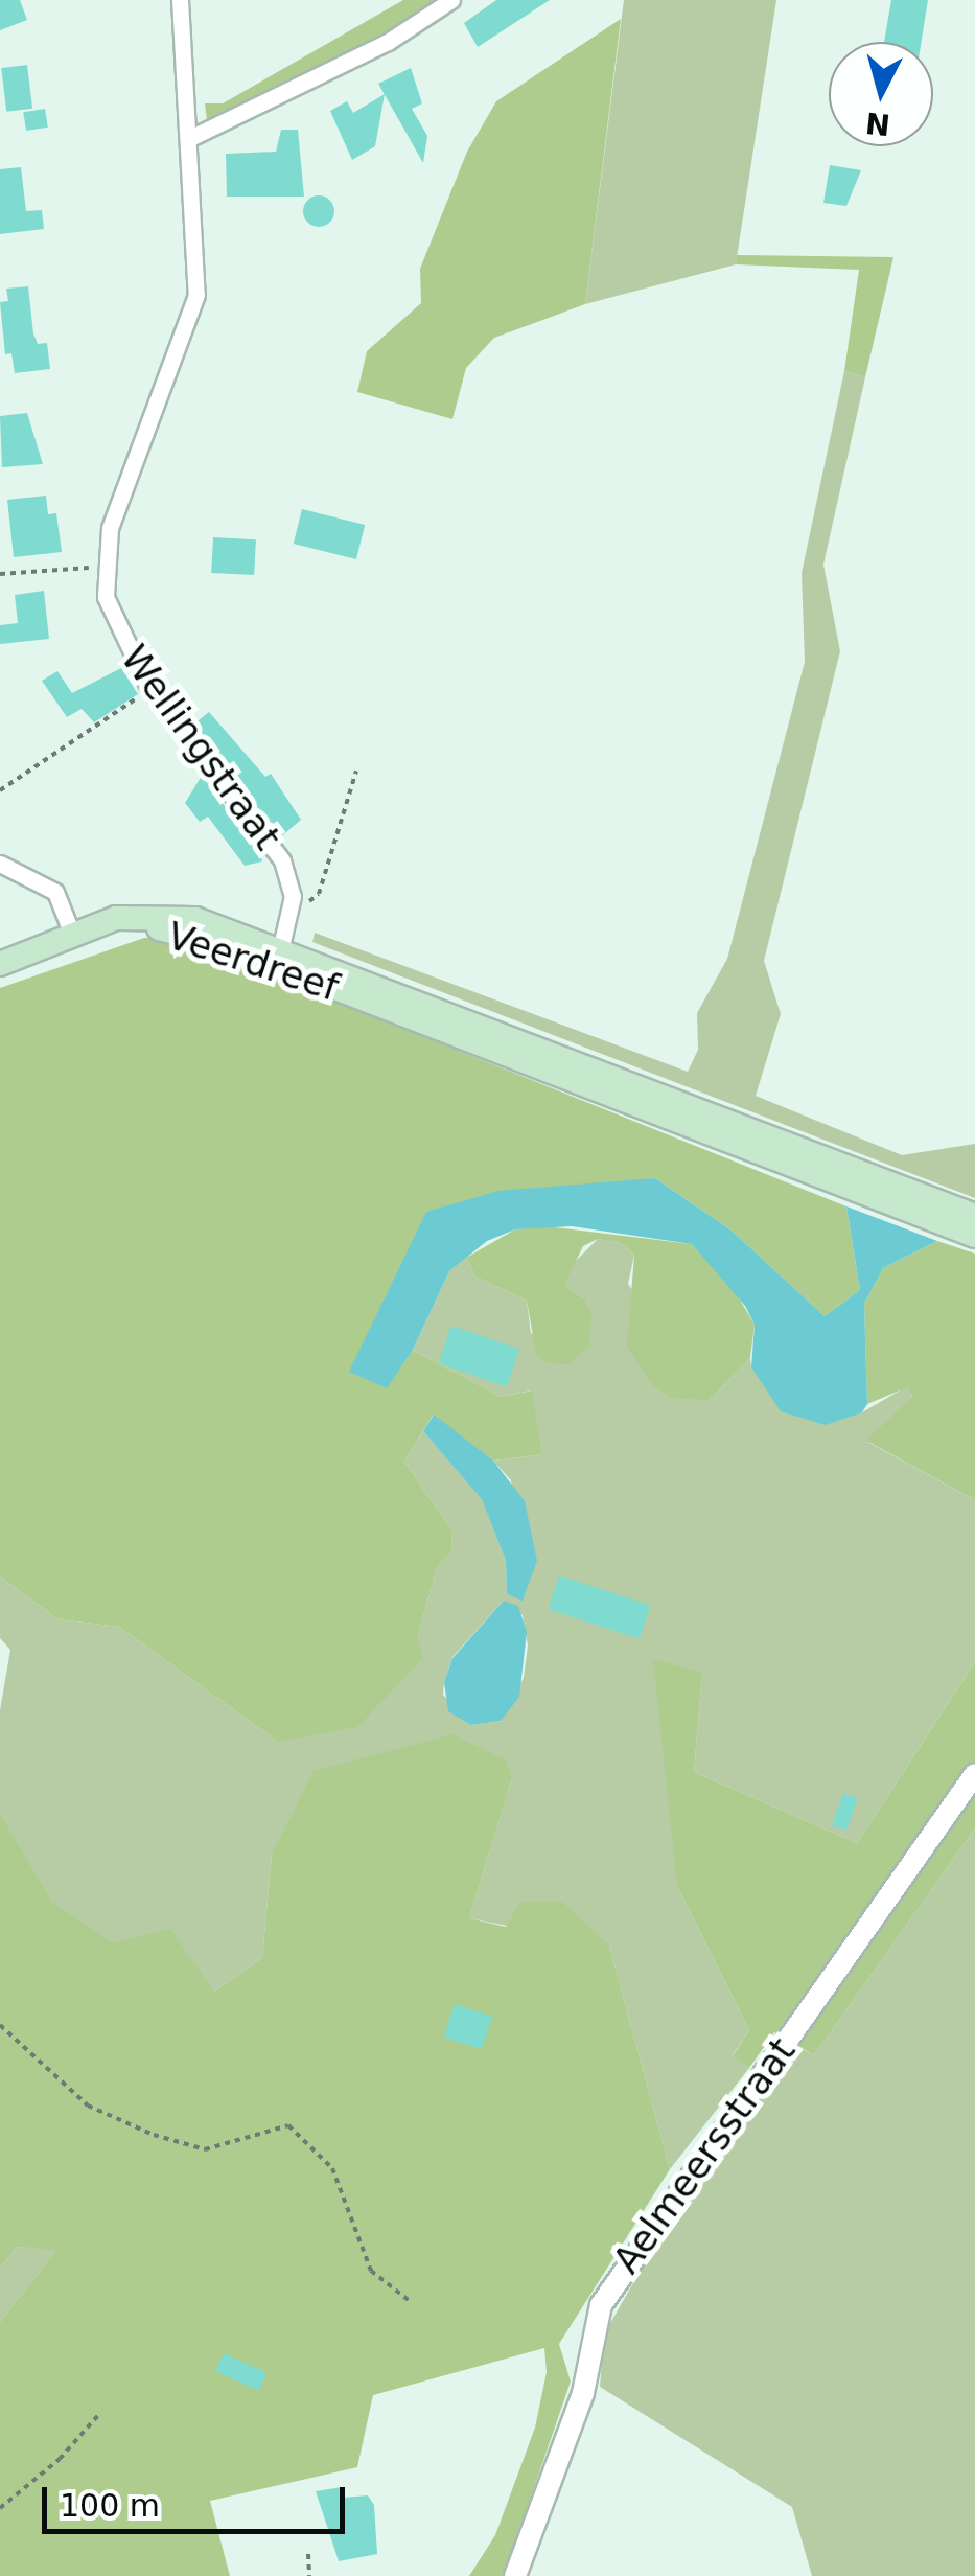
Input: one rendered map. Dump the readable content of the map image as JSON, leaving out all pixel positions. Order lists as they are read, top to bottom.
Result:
{
  "streets": {
    "main road": ["Veerdreef"],
    "street": ["Wellingstraat", "Aelmeersstraat"]
  },
  "scale_bar": "100 m",
  "north": "bottom"
}
